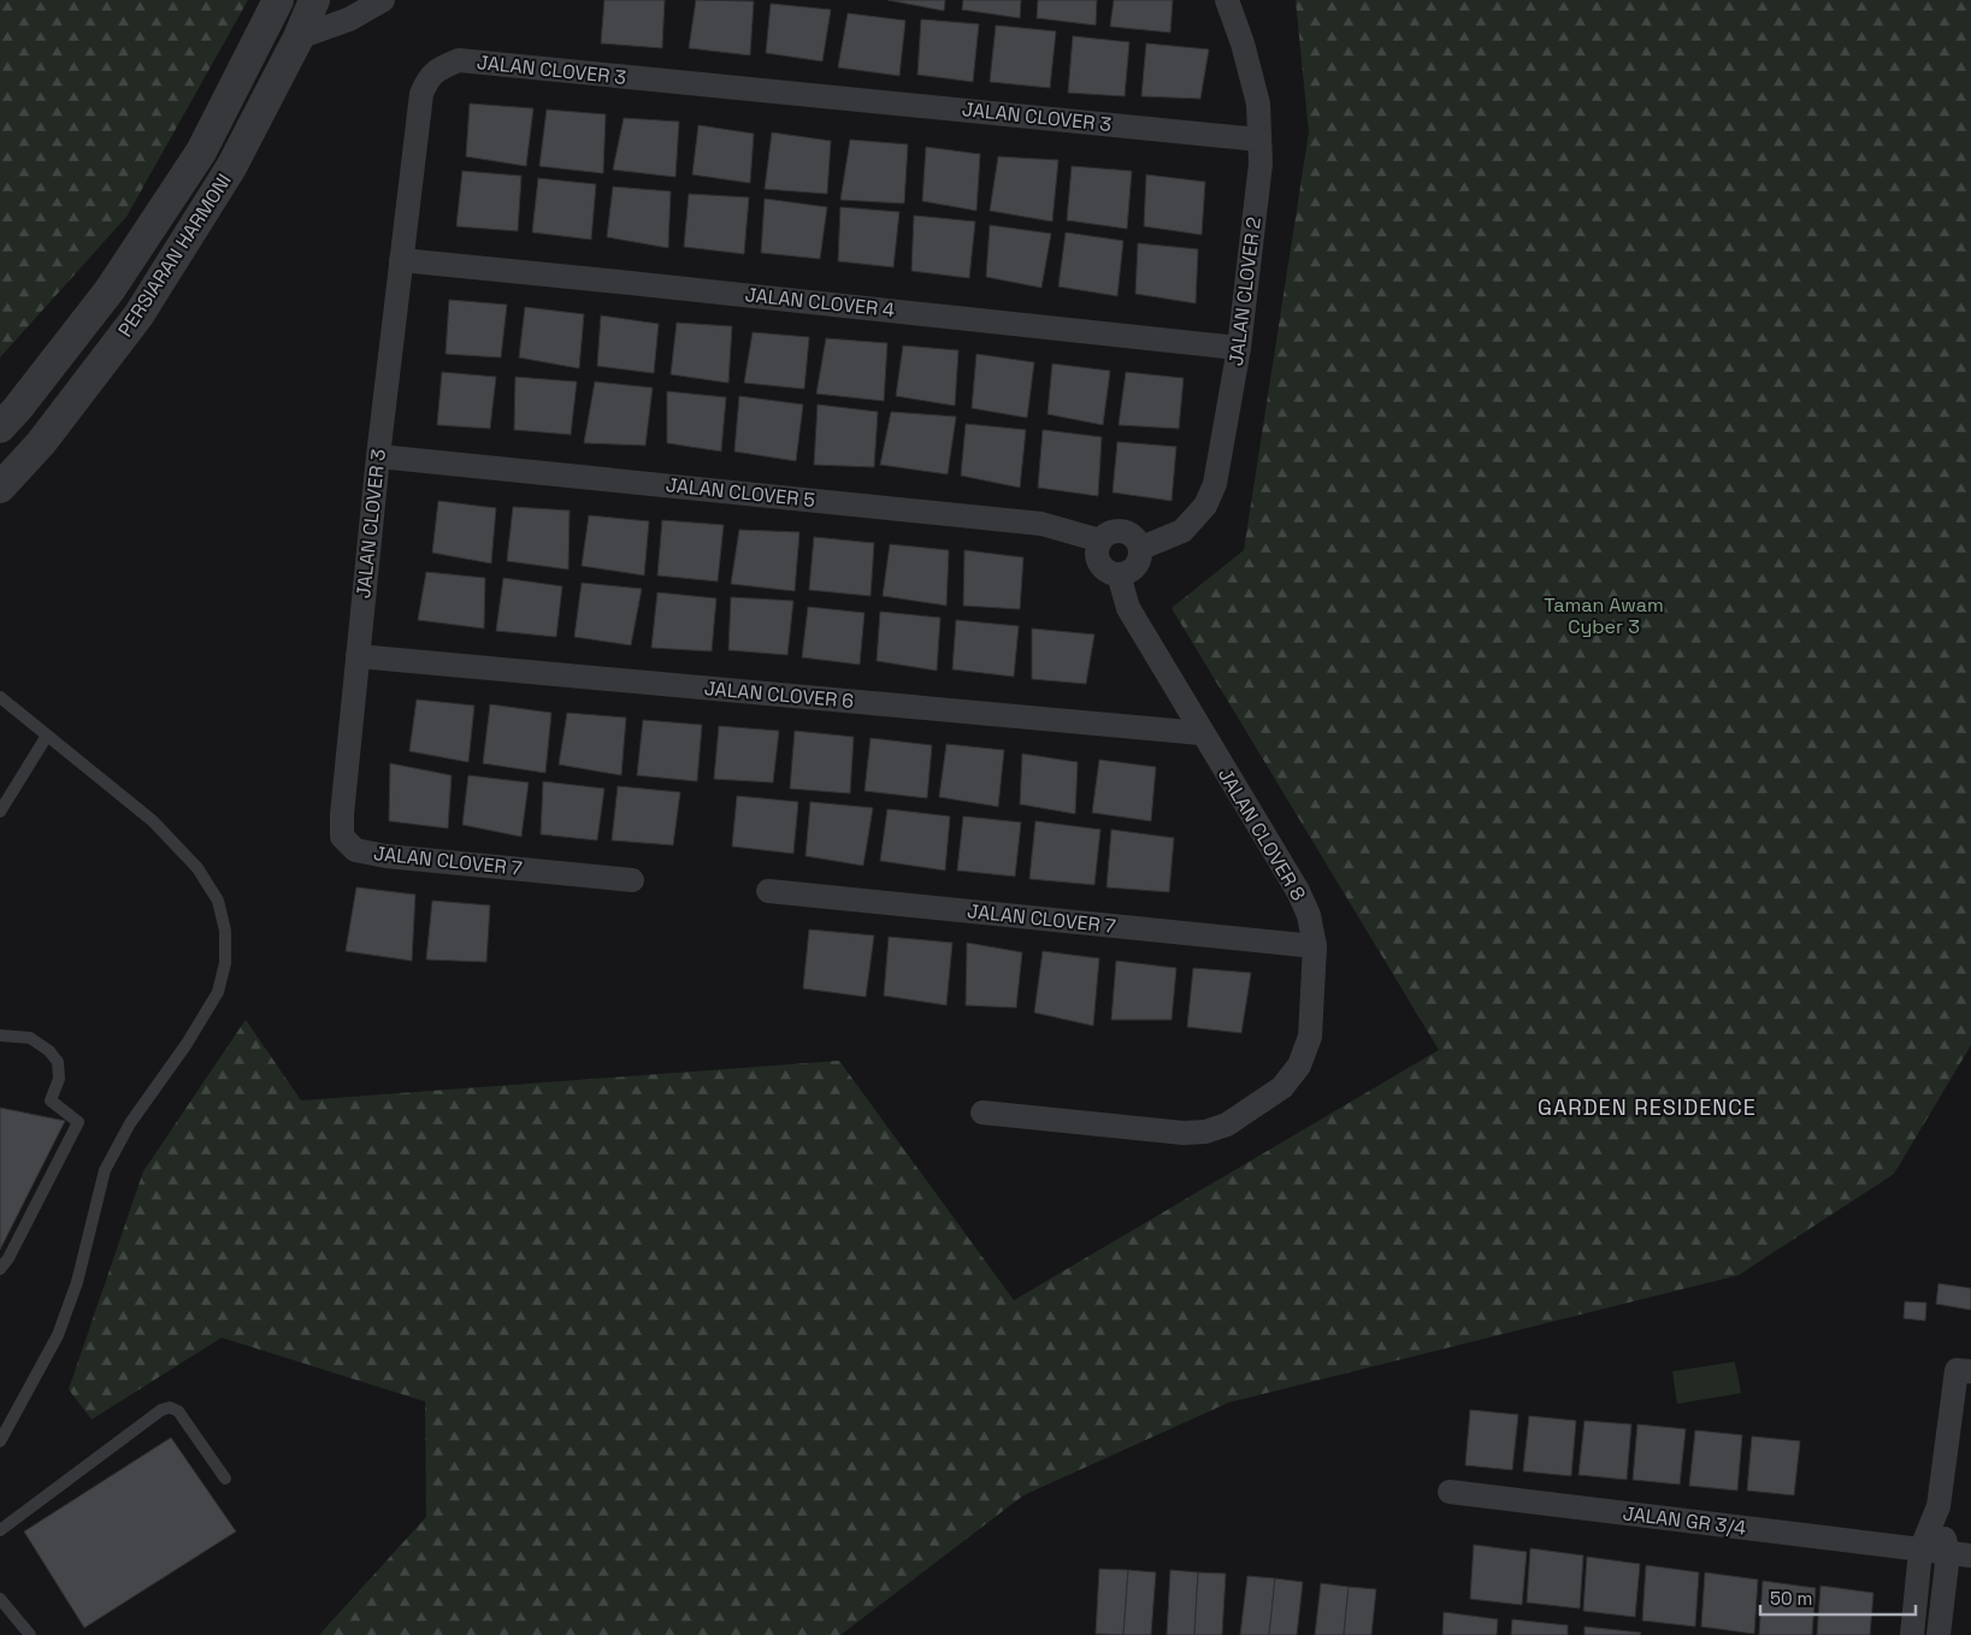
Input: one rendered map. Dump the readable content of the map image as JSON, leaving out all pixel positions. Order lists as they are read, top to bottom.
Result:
{
  "streets": {
    "street": [
      "JALAN CLOVER 3",
      "PERSIARAN HARMONI",
      "JALAN CLOVER 2",
      "JALAN CLOVER 4",
      "JALAN CLOVER 5",
      "JALAN CLOVER 6",
      "JALAN CLOVER 8",
      "JALAN CLOVER 7",
      "JALAN GR 3/4"
    ]
  },
  "crossings": [
    ["JALAN CLOVER 3", "JALAN CLOVER 2"],
    ["JALAN CLOVER 3", "JALAN CLOVER 4"],
    ["JALAN CLOVER 3", "JALAN CLOVER 5"],
    ["JALAN CLOVER 3", "JALAN CLOVER 6"],
    ["JALAN CLOVER 3", "JALAN CLOVER 7"],
    ["JALAN CLOVER 2", "JALAN CLOVER 4"],
    ["JALAN CLOVER 2", "JALAN CLOVER 5"],
    ["JALAN CLOVER 2", "JALAN CLOVER 8"],
    ["JALAN CLOVER 5", "JALAN CLOVER 8"],
    ["JALAN CLOVER 6", "JALAN CLOVER 8"],
    ["JALAN CLOVER 6", "JALAN CLOVER 7"],
    ["JALAN CLOVER 8", "JALAN CLOVER 7"]
  ],
  "districts": ["GARDEN RESIDENCE"],
  "parks": ["Taman Awam Cyber 3"],
  "scale_bar": "50 m"
}
